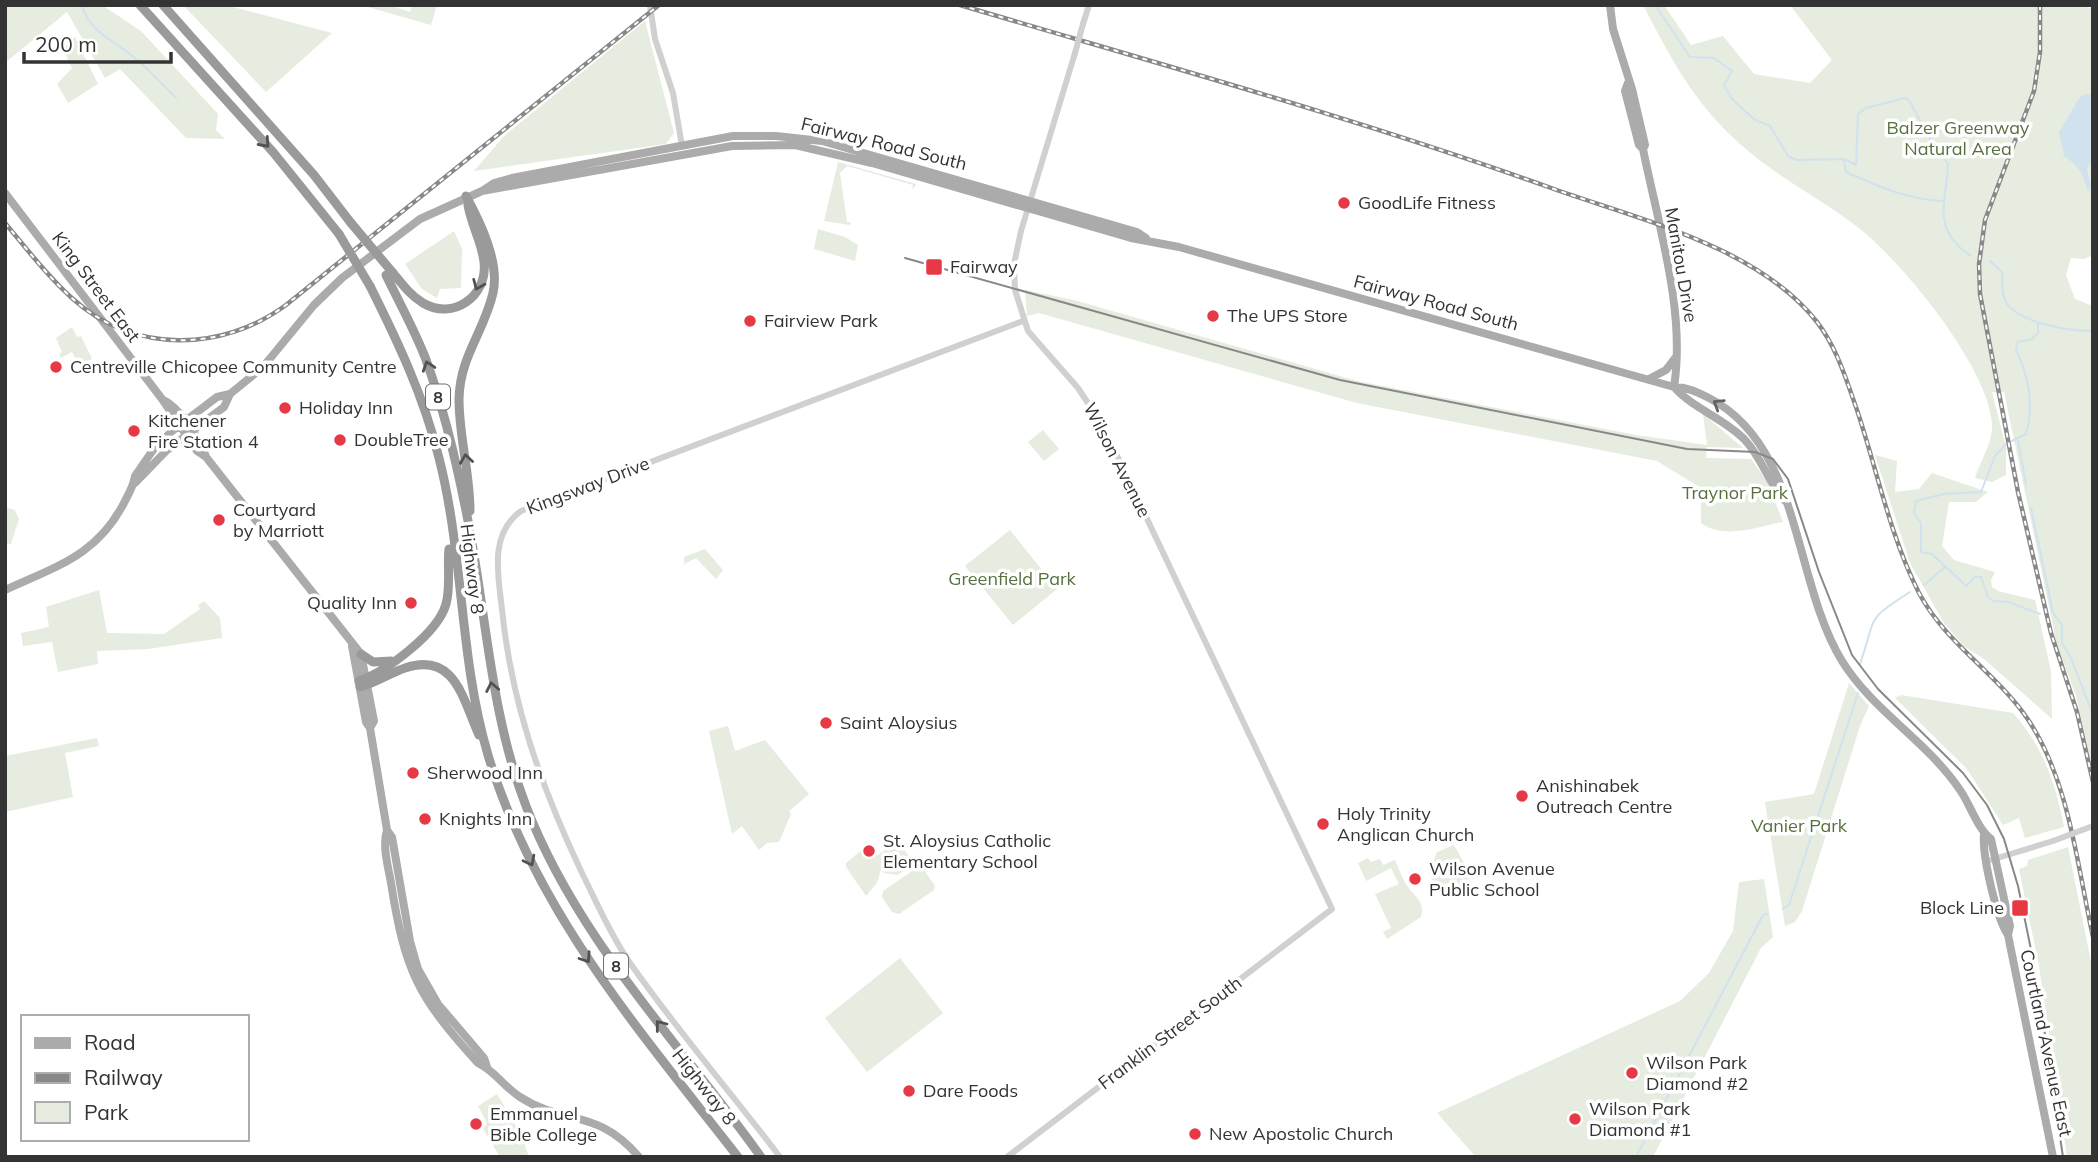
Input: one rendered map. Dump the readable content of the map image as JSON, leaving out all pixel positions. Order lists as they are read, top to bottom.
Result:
{
  "streets": {
    "highway": ["8", "Highway 8"],
    "main road": [
      "Fairway Road South",
      "Manitou Drive",
      "King Street East",
      "Courtland Avenue East"
    ],
    "street": ["Wilson Avenue", "Kingsway Drive", "Franklin Street South"]
  },
  "crossings": [
    ["Fairway Road South", "Manitou Drive"],
    ["Fairway Road South", "King Street East"],
    ["Fairway Road South", "Wilson Avenue"],
    ["Fairway Road South", "Courtland Avenue East"],
    ["Manitou Drive", "Courtland Avenue East"],
    ["Wilson Avenue", "Kingsway Drive"],
    ["Wilson Avenue", "Franklin Street South"]
  ],
  "parks": [
    "Balzer Greenway Natural Area",
    "Traynor Park",
    "Greenfield Park",
    "Vanier Park"
  ],
  "places": {
    "other": [
      "GoodLife Fitness",
      "The UPS Store",
      "Fairview Park",
      "Centreville Chicopee Community Centre",
      "Holiday Inn",
      "Kitchener Fire Station 4",
      "DoubleTree",
      "Courtyard by Marriott",
      "Quality Inn",
      "Saint Aloysius",
      "Sherwood Inn",
      "Anishinabek Outreach Centre",
      "Knights Inn",
      "Holy Trinity Anglican Church",
      "St. Aloysius Catholic Elementary School",
      "Wilson Avenue Public School",
      "Wilson Park Diamond #2",
      "Dare Foods",
      "Wilson Park Diamond #1",
      "Emmanuel Bible College",
      "New Apostolic Church"
    ],
    "transit": ["Fairway", "Block Line"]
  },
  "legend": ["Road", "Railway", "Park"],
  "scale_bar": "200 m"
}
